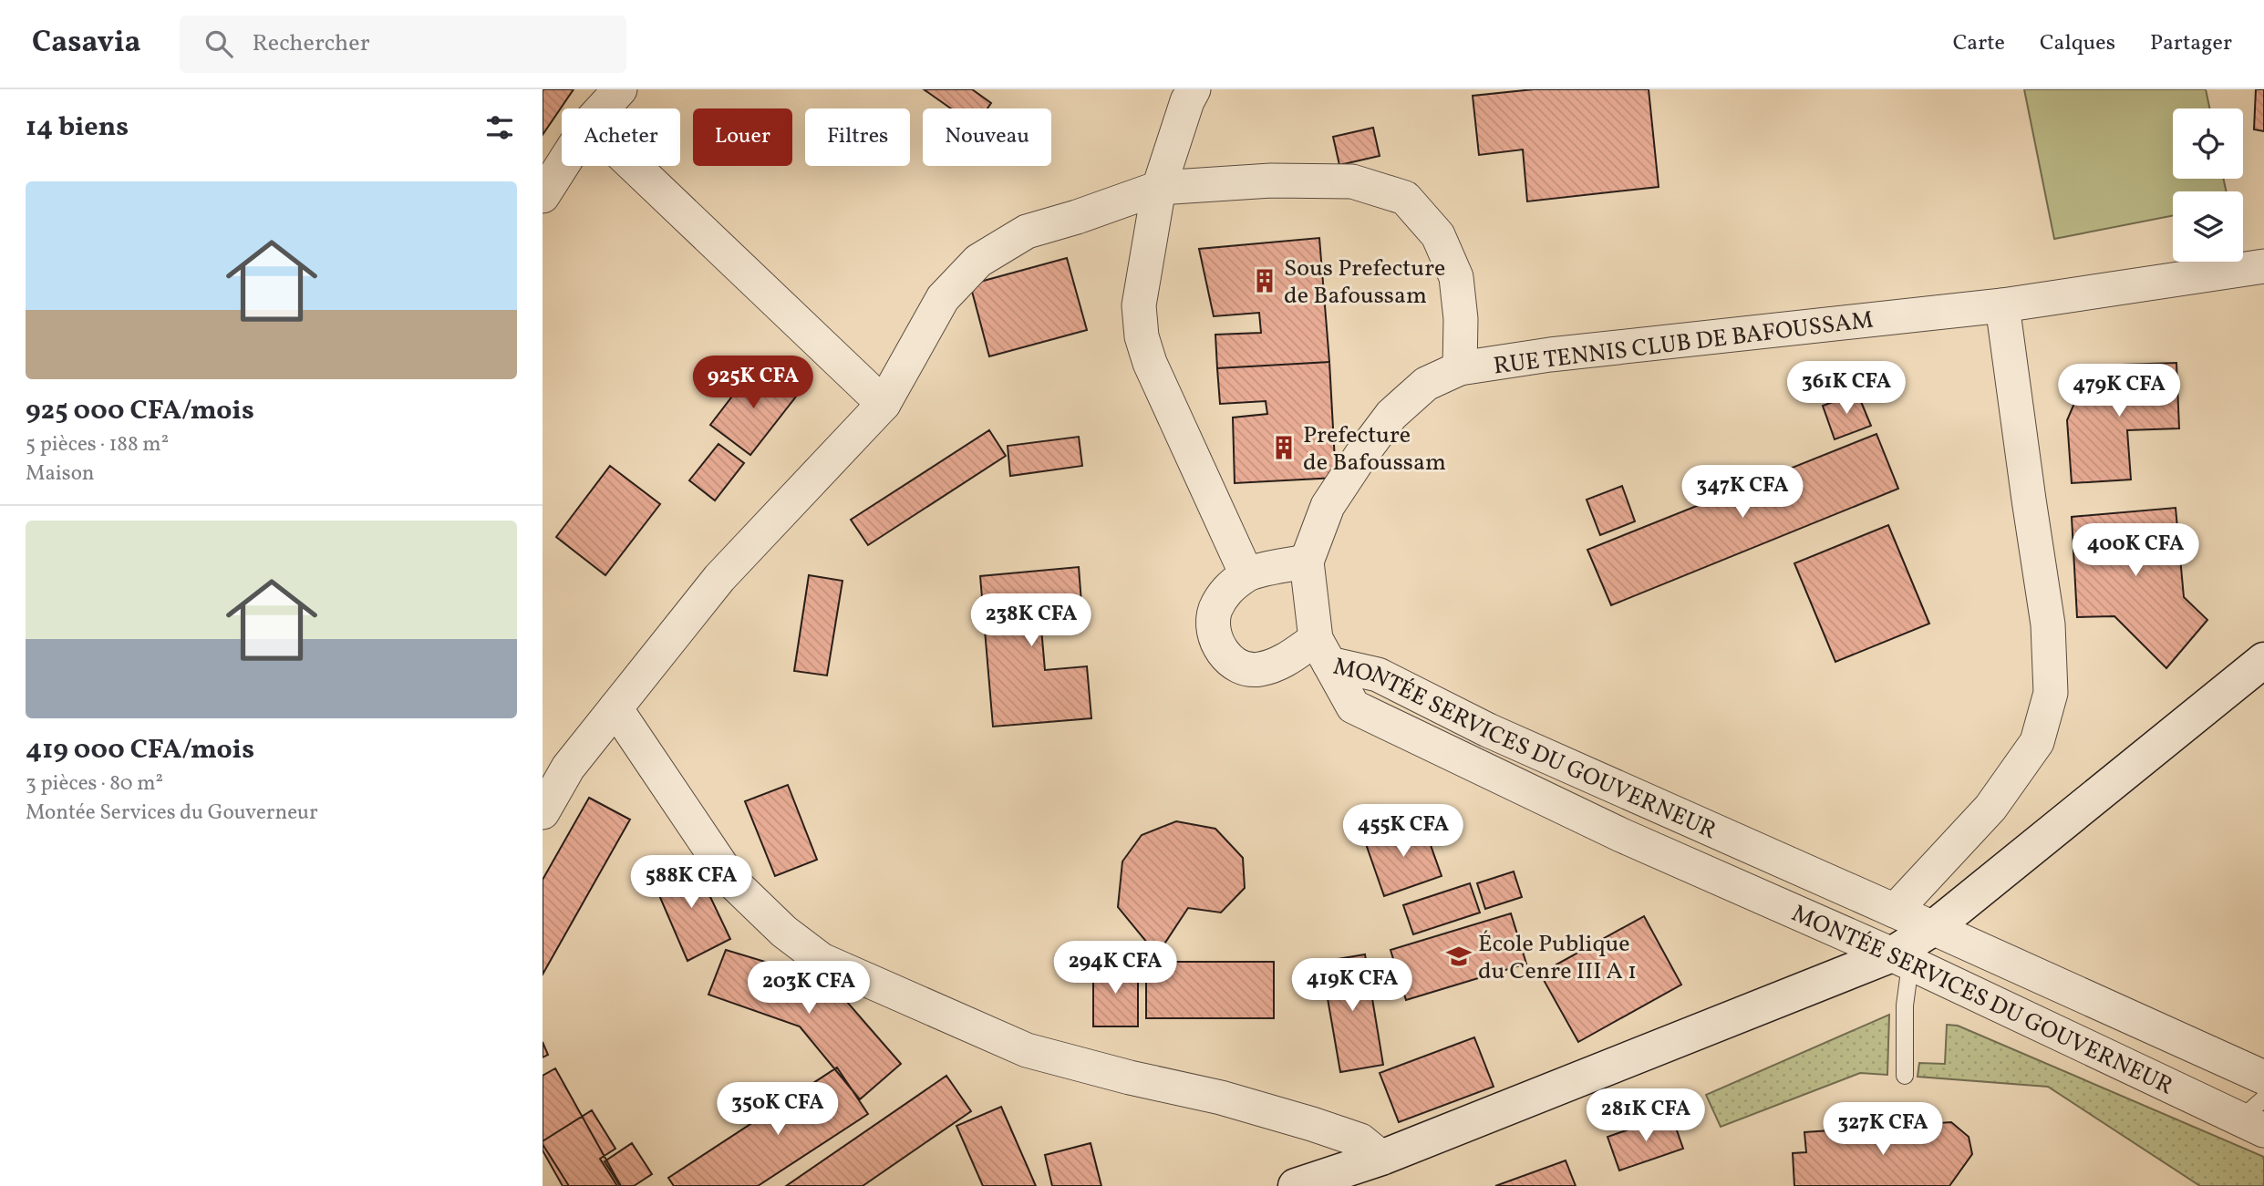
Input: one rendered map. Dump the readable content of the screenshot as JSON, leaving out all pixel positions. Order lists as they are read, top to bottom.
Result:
{
  "streets": {
    "street": ["RUE TENNIS CLUB DE BAFOUSSAM", "MONTÉE SERVICES DU GOUVERNEUR"]
  },
  "crossings": [
    ["RUE TENNIS CLUB DE BAFOUSSAM", "MONTÉE SERVICES DU GOUVERNEUR"]
  ],
  "places": {
    "building": ["Sous Prefecture de Bafoussam", "Prefecture de Bafoussam"],
    "school or university": ["École Publique du Cenre III A 1"]
  },
  "page": {
    "header": "Casavia",
    "search": "Rechercher",
    "nav": ["Carte", "Calques", "Partager"],
    "heading": "14 biens",
    "chip": [
      "Acheter",
      "Louer",
      "Filtres",
      "Nouveau"
    ],
    "list": [
      {
        "name": "925 000 CFA/mois",
        "note": "5 pièces · 188 m² · Maison"
      },
      {
        "name": "419 000 CFA/mois",
        "note": "3 pièces · 80 m² · Montée Services du Gouverneur"
      }
    ],
    "price": [
      "925K CFA",
      "361K CFA",
      "479K CFA",
      "347K CFA",
      "400K CFA",
      "238K CFA",
      "455K CFA",
      "588K CFA",
      "294K CFA",
      "419K CFA",
      "203K CFA",
      "350K CFA",
      "281K CFA",
      "327K CFA"
    ]
  }
}
